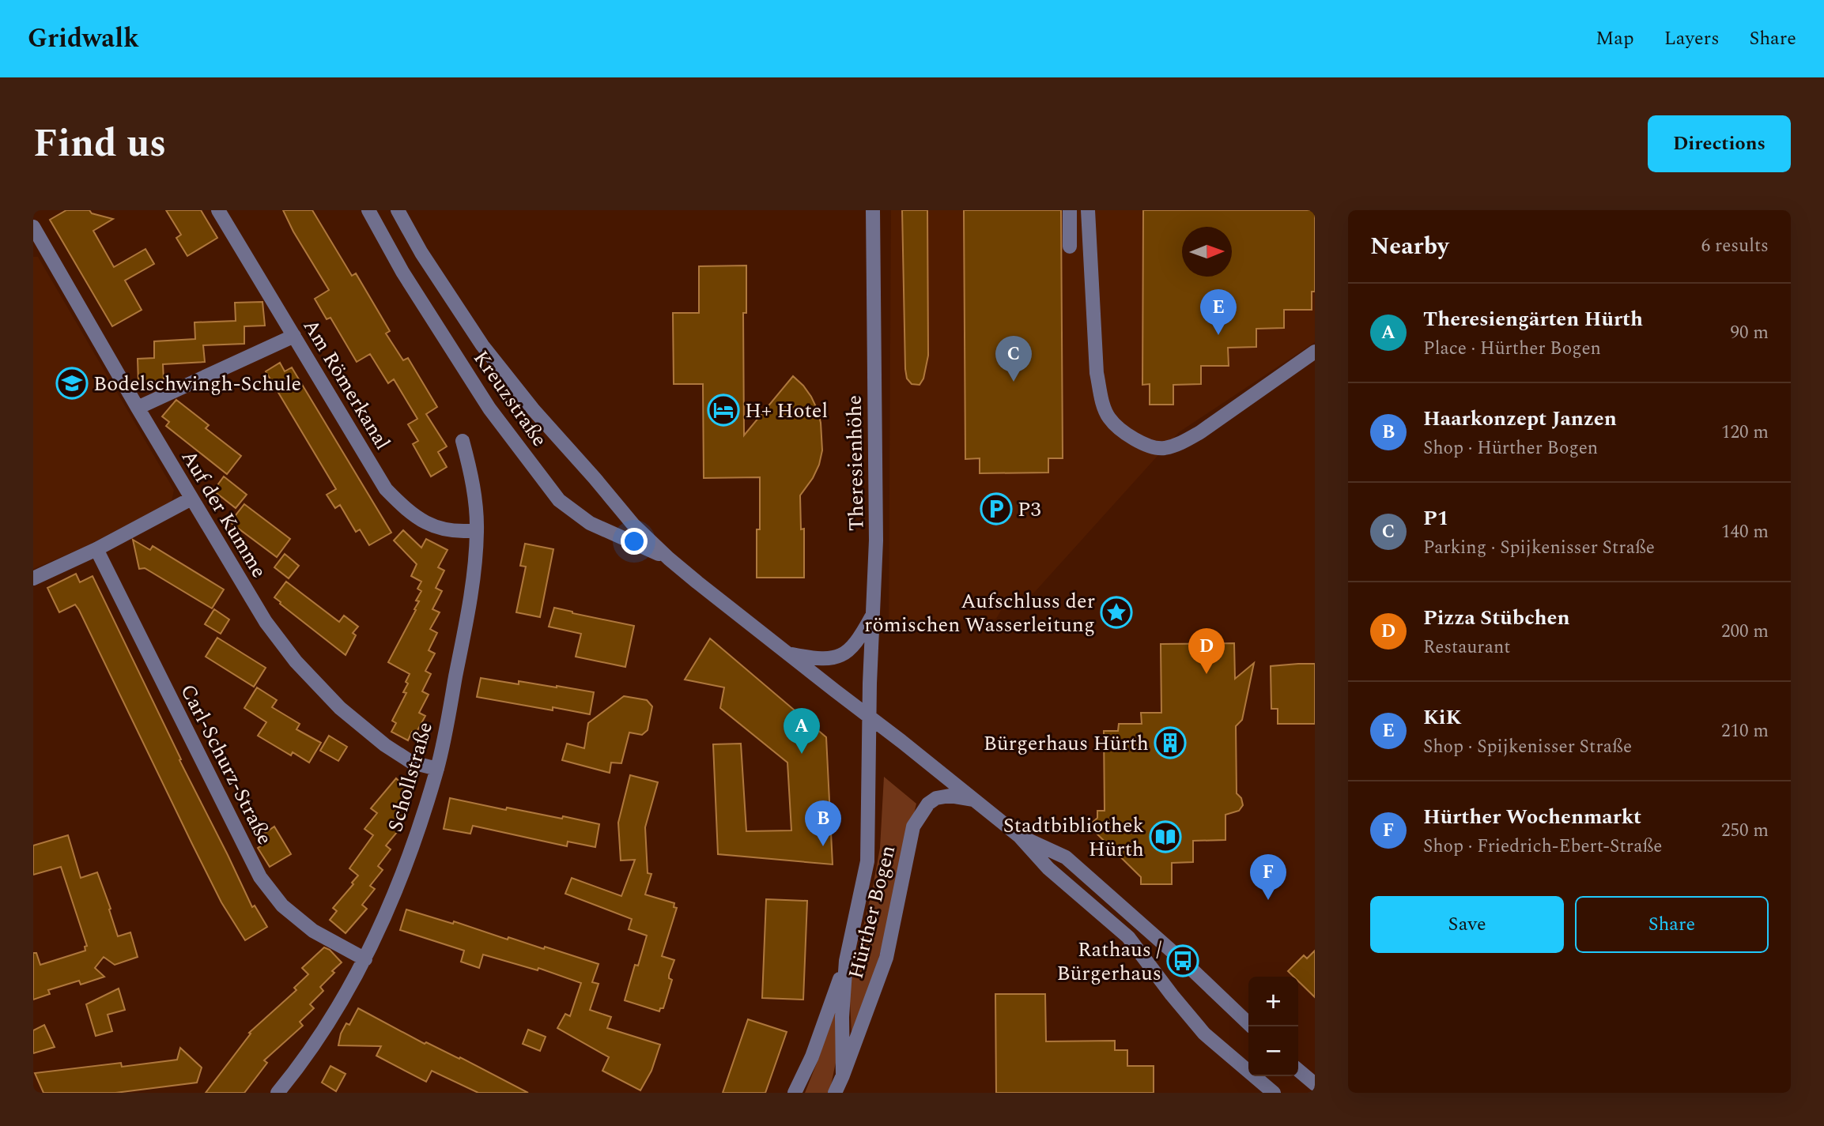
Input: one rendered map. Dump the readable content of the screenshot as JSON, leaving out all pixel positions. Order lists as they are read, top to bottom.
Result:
{
  "streets": {
    "street": [
      "Am Römerkanal",
      "Kreuzstraße",
      "Theresienhöhe",
      "Auf der Kumme",
      "Carl-Schurz-Straße",
      "Schollstraße",
      "Hürther Bogen"
    ]
  },
  "crossings": [
    ["Am Römerkanal", "Schollstraße"],
    ["Kreuzstraße", "Theresienhöhe"],
    ["Kreuzstraße", "Hürther Bogen"],
    ["Theresienhöhe", "Hürther Bogen"],
    ["Auf der Kumme", "Schollstraße"],
    ["Carl-Schurz-Straße", "Schollstraße"]
  ],
  "places": {
    "school or university": ["Bodelschwingh-Schule"],
    "hotel": ["H+ Hotel"],
    "parking": ["P3"],
    "place": ["Aufschluss der römischen Wasserleitung"],
    "building": ["Bürgerhaus Hürth"],
    "library": ["Stadtbibliothek Hürth"],
    "bus stop": ["Rathaus / Bürgerhaus"]
  },
  "north": "right",
  "page": {
    "header": "Gridwalk",
    "nav": ["Map", "Layers", "Share"],
    "title": "Find us",
    "buttons": [
      "Directions",
      ["Save", "Share"]
    ],
    "heading": ["Nearby", "6 results"],
    "list": [
      {
        "mark": "A",
        "name": "Theresiengärten Hürth",
        "note": "Place · Hürther Bogen",
        "value": "90 m"
      },
      {
        "mark": "B",
        "name": "Haarkonzept Janzen",
        "note": "Shop · Hürther Bogen",
        "value": "120 m"
      },
      {
        "mark": "C",
        "name": "P1",
        "note": "Parking · Spijkenisser Straße",
        "value": "140 m"
      },
      {
        "mark": "D",
        "name": "Pizza Stübchen",
        "note": "Restaurant",
        "value": "200 m"
      },
      {
        "mark": "E",
        "name": "KiK",
        "note": "Shop · Spijkenisser Straße",
        "value": "210 m"
      },
      {
        "mark": "F",
        "name": "Hürther Wochenmarkt",
        "note": "Shop · Friedrich-Ebert-Straße",
        "value": "250 m"
      }
    ],
    "pins": [
      "E",
      "C",
      "D",
      "A",
      "B",
      "F"
    ],
    "map_buttons": ["+", "−"]
  }
}
